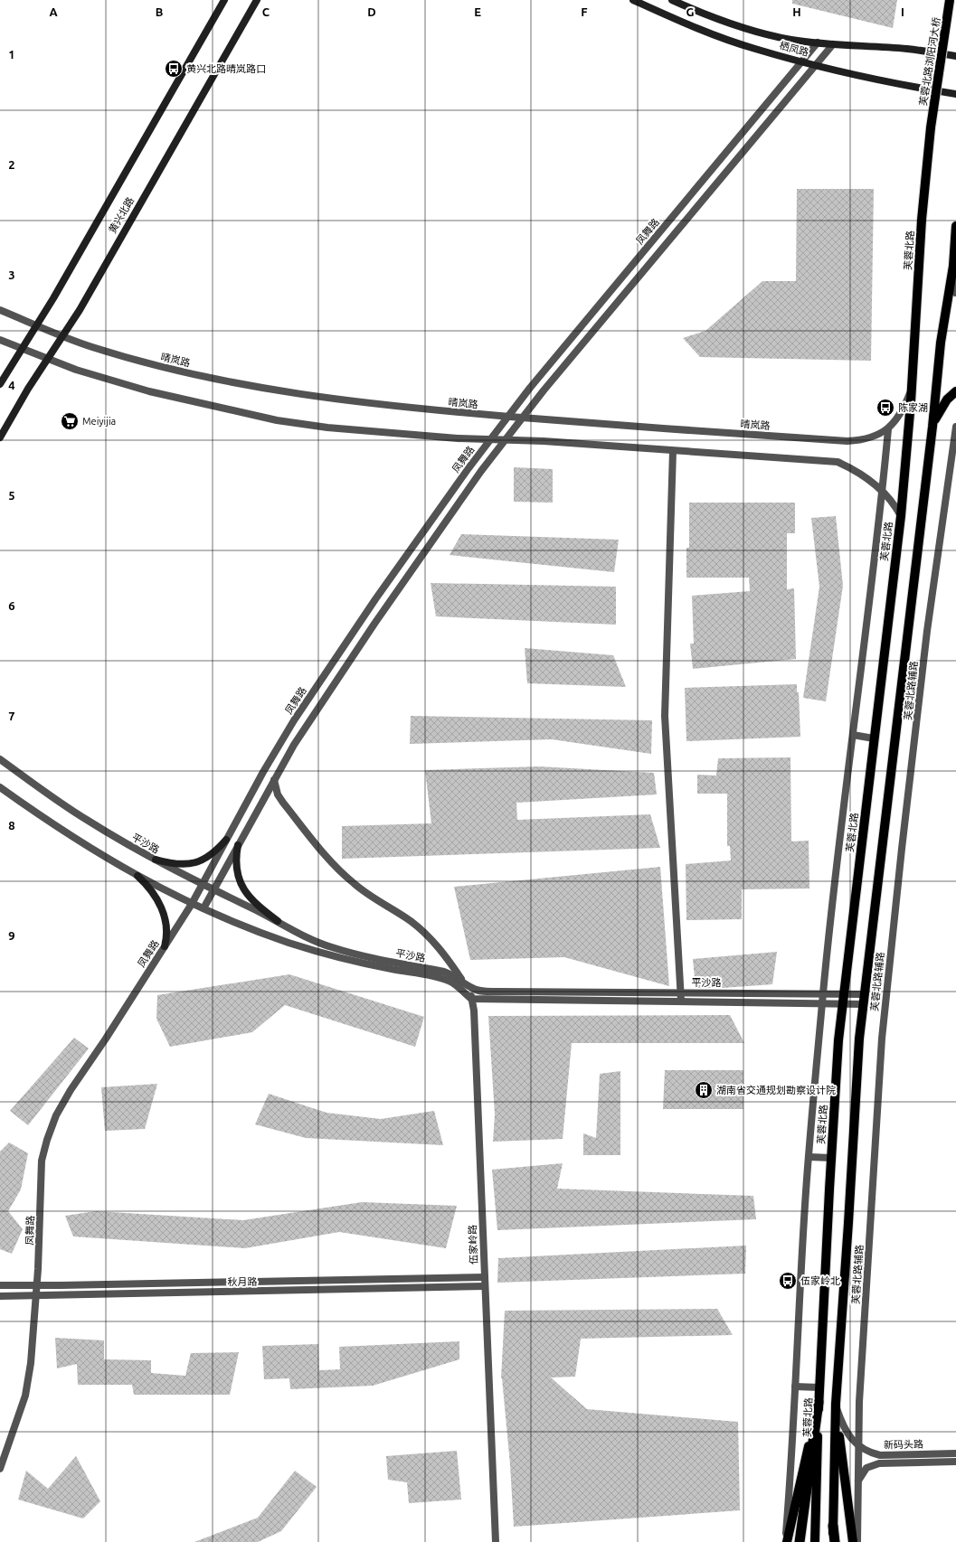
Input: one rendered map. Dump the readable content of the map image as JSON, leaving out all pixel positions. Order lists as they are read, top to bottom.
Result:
{
  "streets": {
    "main road": [
      "栖凤路",
      "芙蓉北路浏阳河大桥",
      "黄兴北路",
      "芙蓉北路"
    ],
    "street": [
      "凤舞路",
      "晴岚路",
      "芙蓉北路辅路",
      "平沙路",
      "伍家岭路",
      "秋月路",
      "新码头路"
    ]
  },
  "crossings": [
    ["栖凤路", "凤舞路"],
    ["芙蓉北路浏阳河大桥", "芙蓉北路"],
    ["黄兴北路", "晴岚路"],
    ["凤舞路", "晴岚路"],
    ["凤舞路", "平沙路"],
    ["凤舞路", "秋月路"],
    ["芙蓉北路", "晴岚路"],
    ["芙蓉北路", "平沙路"],
    ["芙蓉北路辅路", "新码头路"],
    ["平沙路", "伍家岭路"],
    ["伍家岭路", "秋月路"]
  ],
  "places": {
    "bus stop": ["黄兴北路晴岚路口", "陈家湖", "伍家岭北"],
    "supermarket": ["Meiyijia"],
    "building": ["湖南省交通规划勘察设计院"]
  },
  "grid": {
    "columns": [
      "A",
      "B",
      "C",
      "D",
      "E",
      "F",
      "G",
      "H",
      "I"
    ],
    "rows": [
      "1",
      "2",
      "3",
      "4",
      "5",
      "6",
      "7",
      "8",
      "9"
    ]
  }
}
